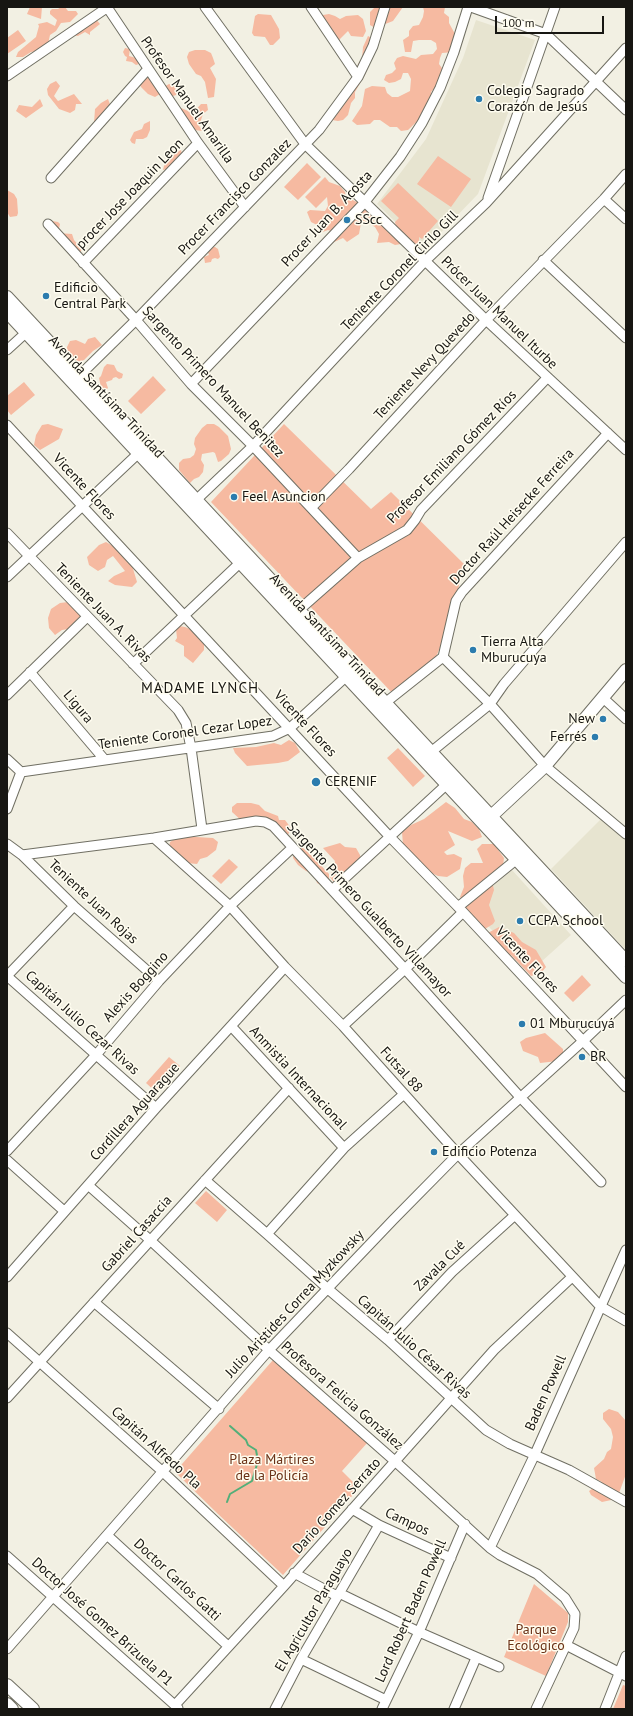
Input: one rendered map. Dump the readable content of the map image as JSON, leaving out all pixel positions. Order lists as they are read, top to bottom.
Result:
{
  "streets": {
    "main road": ["Avenida Santísima Trinidad"],
    "street": [
      "Profesor Manuel Amarilla",
      "procer Jose Joaquin Leon",
      "Procer Francisco Gonzalez",
      "Procer Juan B. Acosta",
      "Teniente Coronel Cirilo Gill",
      "Prócer Juan Manuel Iturbe",
      "Teniente Nevy Quevedo",
      "Sargento Primero Manuel Benitez",
      "Profesor Emiliano Gómez Ríos",
      "Vicente Flores",
      "Doctor Raúl Heisecke Ferreira",
      "Teniente Juan A. Rivas",
      "Ligura",
      "Teniente Coronel Cezar Lopez",
      "Teniente Juan Rojas",
      "Sargento Primero Gualberto Villamayor",
      "Alexis Boggino",
      "Capitán Julio Cezar Rivas",
      "Futsal 88",
      "Anmistia Internacional",
      "Cordillera Aguarague",
      "Gabriel Casaccia",
      "Zavala Cué",
      "Julio Aristides Correa Myzkowsky",
      "Capitán Julio César Rivas",
      "Baden Powell",
      "Profesora Felicia González",
      "Capitán Alfredo Pla",
      "Dario Gomez Serrato",
      "Campos",
      "Doctor Carlos Gatti",
      "El Agricultor Paraguayo",
      "Lord Robert Baden Powell",
      "Doctor José Gomez Brizuela P1"
    ]
  },
  "crossings": [
    ["Profesor Manuel Amarilla", "procer Jose Joaquin Leon"],
    ["Profesor Manuel Amarilla", "Procer Francisco Gonzalez"],
    ["procer Jose Joaquin Leon", "Sargento Primero Manuel Benitez"],
    ["Procer Francisco Gonzalez", "Prócer Juan Manuel Iturbe"],
    ["Procer Francisco Gonzalez", "Sargento Primero Manuel Benitez"],
    ["Procer Francisco Gonzalez", "Avenida Santísima Trinidad"],
    ["Procer Juan B. Acosta", "Prócer Juan Manuel Iturbe"],
    ["Procer Juan B. Acosta", "Sargento Primero Manuel Benitez"],
    ["Teniente Coronel Cirilo Gill", "Prócer Juan Manuel Iturbe"],
    ["Teniente Coronel Cirilo Gill", "Sargento Primero Manuel Benitez"],
    ["Teniente Coronel Cirilo Gill", "Avenida Santísima Trinidad"],
    ["Prócer Juan Manuel Iturbe", "Teniente Nevy Quevedo"],
    ["Prócer Juan Manuel Iturbe", "Profesor Emiliano Gómez Ríos"],
    ["Prócer Juan Manuel Iturbe", "Doctor Raúl Heisecke Ferreira"],
    ["Teniente Nevy Quevedo", "Sargento Primero Manuel Benitez"],
    ["Sargento Primero Manuel Benitez", "Profesor Emiliano Gómez Ríos"],
    ["Avenida Santísima Trinidad", "Profesor Emiliano Gómez Ríos"],
    ["Avenida Santísima Trinidad", "Teniente Coronel Cezar Lopez"],
    ["Vicente Flores", "Teniente Coronel Cezar Lopez"],
    ["Vicente Flores", "Julio Aristides Correa Myzkowsky"],
    ["Teniente Juan A. Rivas", "Teniente Coronel Cezar Lopez"],
    ["Teniente Juan A. Rivas", "Sargento Primero Gualberto Villamayor"],
    ["Ligura", "Teniente Coronel Cezar Lopez"],
    ["Teniente Juan Rojas", "Sargento Primero Gualberto Villamayor"],
    ["Teniente Juan Rojas", "Alexis Boggino"],
    ["Sargento Primero Gualberto Villamayor", "Alexis Boggino"],
    ["Sargento Primero Gualberto Villamayor", "Futsal 88"],
    ["Sargento Primero Gualberto Villamayor", "Julio Aristides Correa Myzkowsky"],
    ["Alexis Boggino", "Capitán Julio Cezar Rivas"],
    ["Alexis Boggino", "Futsal 88"],
    ["Capitán Julio Cezar Rivas", "Cordillera Aguarague"],
    ["Futsal 88", "Cordillera Aguarague"],
    ["Futsal 88", "Zavala Cué"],
    ["Futsal 88", "Julio Aristides Correa Myzkowsky"],
    ["Futsal 88", "Baden Powell"],
    ["Futsal 88", "Dario Gomez Serrato"],
    ["Anmistia Internacional", "Cordillera Aguarague"],
    ["Anmistia Internacional", "Gabriel Casaccia"],
    ["Cordillera Aguarague", "Profesora Felicia González"],
    ["Gabriel Casaccia", "Capitán Julio César Rivas"],
    ["Gabriel Casaccia", "Profesora Felicia González"],
    ["Gabriel Casaccia", "Capitán Alfredo Pla"],
    ["Zavala Cué", "Capitán Julio César Rivas"],
    ["Julio Aristides Correa Myzkowsky", "Capitán Julio César Rivas"],
    ["Julio Aristides Correa Myzkowsky", "Profesora Felicia González"],
    ["Julio Aristides Correa Myzkowsky", "Capitán Alfredo Pla"],
    ["Julio Aristides Correa Myzkowsky", "Doctor Carlos Gatti"],
    ["Julio Aristides Correa Myzkowsky", "Doctor José Gomez Brizuela P1"],
    ["Capitán Julio César Rivas", "Baden Powell"],
    ["Capitán Julio César Rivas", "Dario Gomez Serrato"],
    ["Baden Powell", "Profesora Felicia González"],
    ["Profesora Felicia González", "Dario Gomez Serrato"],
    ["Profesora Felicia González", "Lord Robert Baden Powell"],
    ["Capitán Alfredo Pla", "Dario Gomez Serrato"],
    ["Dario Gomez Serrato", "Campos"],
    ["Dario Gomez Serrato", "Doctor Carlos Gatti"],
    ["Dario Gomez Serrato", "Doctor José Gomez Brizuela P1"],
    ["Campos", "El Agricultor Paraguayo"],
    ["Campos", "Lord Robert Baden Powell"]
  ],
  "districts": ["MADAME LYNCH"],
  "parks": ["Plaza Mártires de la Policía", "Parque Ecológico"],
  "places": [
    "Colegio Sagrado Corazón de Jesús",
    "SScc",
    "Edificio Central Park",
    "Feel Asuncion",
    "Tierra Alta Mburucuya",
    "New",
    "Ferrés",
    "CERENIF",
    "CCPA School",
    "01 Mburucuyá",
    "BR",
    "Edificio Potenza"
  ],
  "scale_bar": "100 m"
}
